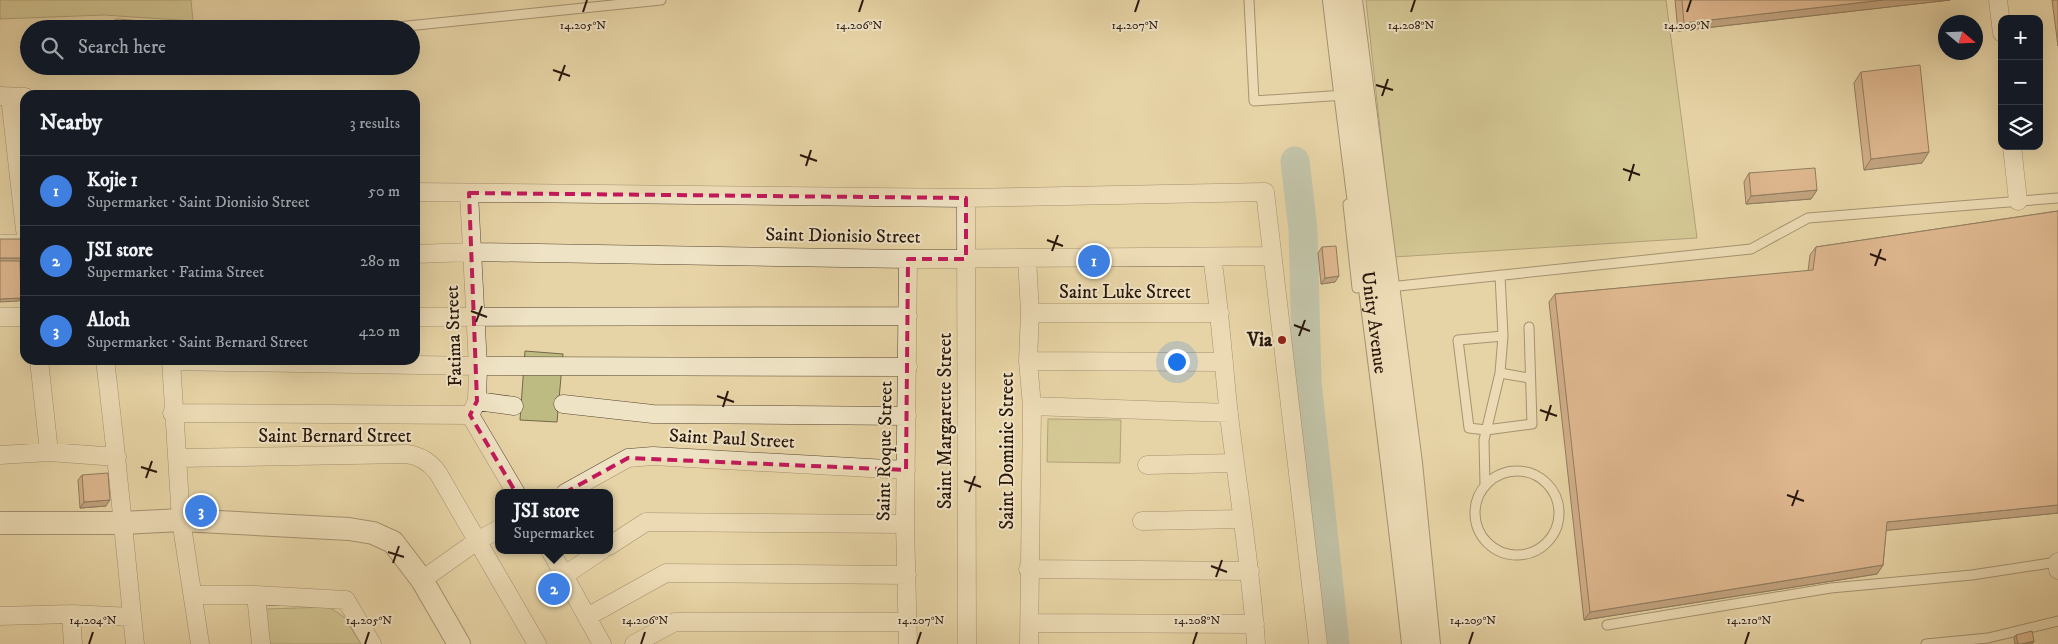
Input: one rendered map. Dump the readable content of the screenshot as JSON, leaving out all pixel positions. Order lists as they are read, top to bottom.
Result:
{
  "streets": {
    "street": [
      "Saint Dionisio Street",
      "Saint Luke Street",
      "Unity Avenue",
      "Fatima Street",
      "Saint Margarette Street",
      "Saint Bernard Street",
      "Saint Paul Street",
      "Saint Roque Street",
      "Saint Dominic Street"
    ]
  },
  "crossings": [
    ["Saint Dionisio Street", "Fatima Street"],
    ["Saint Dionisio Street", "Saint Margarette Street"],
    ["Saint Dionisio Street", "Saint Roque Street"],
    ["Saint Dionisio Street", "Saint Dominic Street"],
    ["Saint Luke Street", "Saint Dominic Street"],
    ["Saint Paul Street", "Saint Roque Street"]
  ],
  "places": ["Via"],
  "north": "right",
  "page": {
    "map_buttons": ["+", "−"],
    "search": "Search here",
    "heading": ["Nearby", "3 results"],
    "list": [
      {
        "mark": "1",
        "name": "Kojie 1",
        "note": "Supermarket · Saint Dionisio Street",
        "value": "50 m"
      },
      {
        "mark": "2",
        "name": "JSI store",
        "note": "Supermarket · Fatima Street",
        "value": "280 m"
      },
      {
        "mark": "3",
        "name": "Aloth",
        "note": "Supermarket · Saint Bernard Street",
        "value": "420 m"
      }
    ],
    "pins": ["1", "3", "2"],
    "popup": ["JSI store", "Supermarket"]
  },
  "coordinates": [
    "14.205°N",
    "14.206°N",
    "14.207°N",
    "14.208°N",
    "14.209°N",
    "14.204°N",
    "14.210°N"
  ]
}
